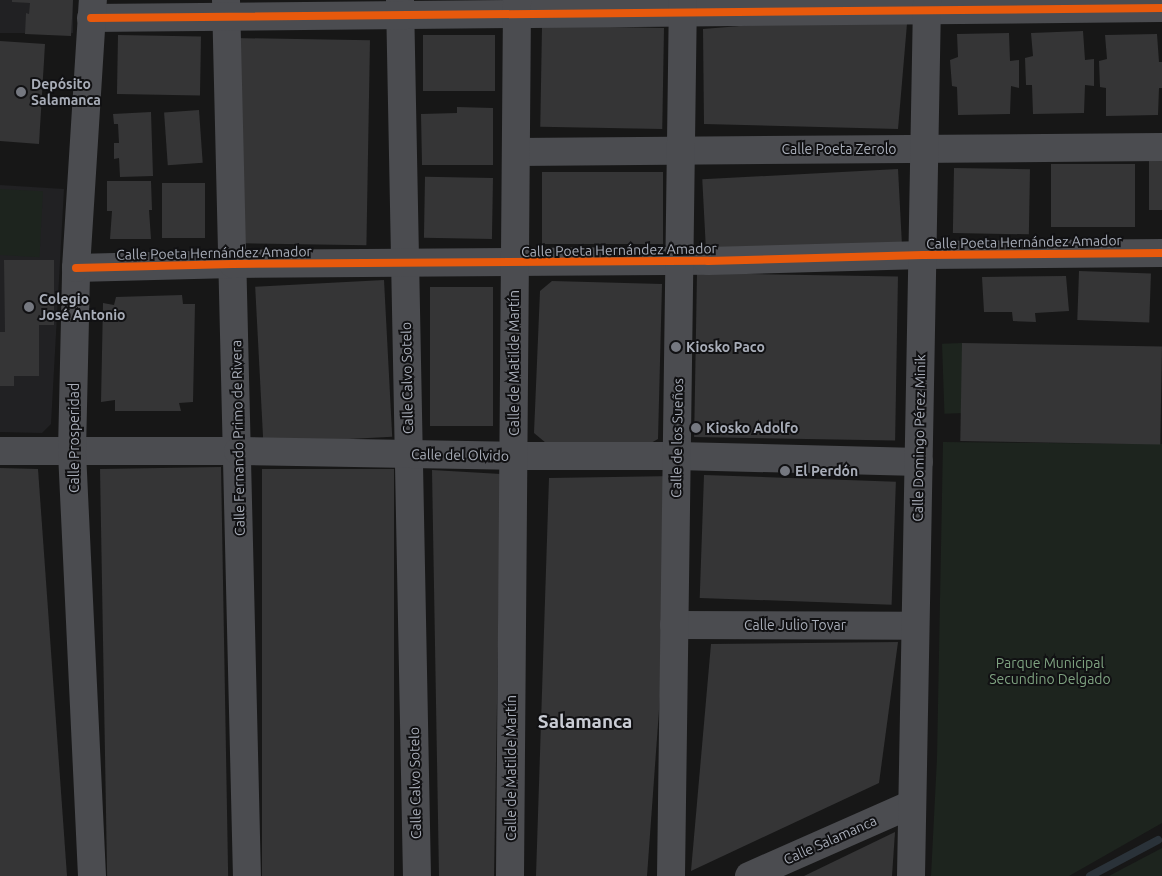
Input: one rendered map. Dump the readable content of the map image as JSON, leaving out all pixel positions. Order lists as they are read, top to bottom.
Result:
{
  "streets": {
    "street": [
      "Calle Poeta Zerolo",
      "Calle Poeta Hernández Amador",
      "Calle de Matilde Martín",
      "Calle Calvo Sotelo",
      "Calle Prosperidad",
      "Calle Fernando Primo de Rivera",
      "Calle de los Sueños",
      "Calle Domingo Pérez Minik",
      "Calle del Olvido",
      "Calle Julio Tovar",
      "Calle Salamanca"
    ]
  },
  "crossings": [
    ["Calle Poeta Zerolo", "Calle de Matilde Martín"],
    ["Calle Poeta Zerolo", "Calle de los Sueños"],
    ["Calle Poeta Zerolo", "Calle Domingo Pérez Minik"],
    ["Calle Poeta Hernández Amador", "Calle de Matilde Martín"],
    ["Calle Poeta Hernández Amador", "Calle Calvo Sotelo"],
    ["Calle Poeta Hernández Amador", "Calle Prosperidad"],
    ["Calle Poeta Hernández Amador", "Calle Fernando Primo de Rivera"],
    ["Calle Poeta Hernández Amador", "Calle de los Sueños"],
    ["Calle Poeta Hernández Amador", "Calle Domingo Pérez Minik"],
    ["Calle de Matilde Martín", "Calle del Olvido"],
    ["Calle Calvo Sotelo", "Calle del Olvido"],
    ["Calle Prosperidad", "Calle del Olvido"],
    ["Calle Fernando Primo de Rivera", "Calle del Olvido"],
    ["Calle de los Sueños", "Calle del Olvido"],
    ["Calle de los Sueños", "Calle Julio Tovar"],
    ["Calle Domingo Pérez Minik", "Calle del Olvido"],
    ["Calle Domingo Pérez Minik", "Calle Julio Tovar"],
    ["Calle Domingo Pérez Minik", "Calle Salamanca"]
  ],
  "districts": ["Salamanca"],
  "parks": ["Parque Municipal Secundino Delgado"],
  "places": [
    "Depósito Salamanca",
    "Colegio José Antonio",
    "Kiosko Paco",
    "Kiosko Adolfo",
    "El Perdón"
  ]
}
